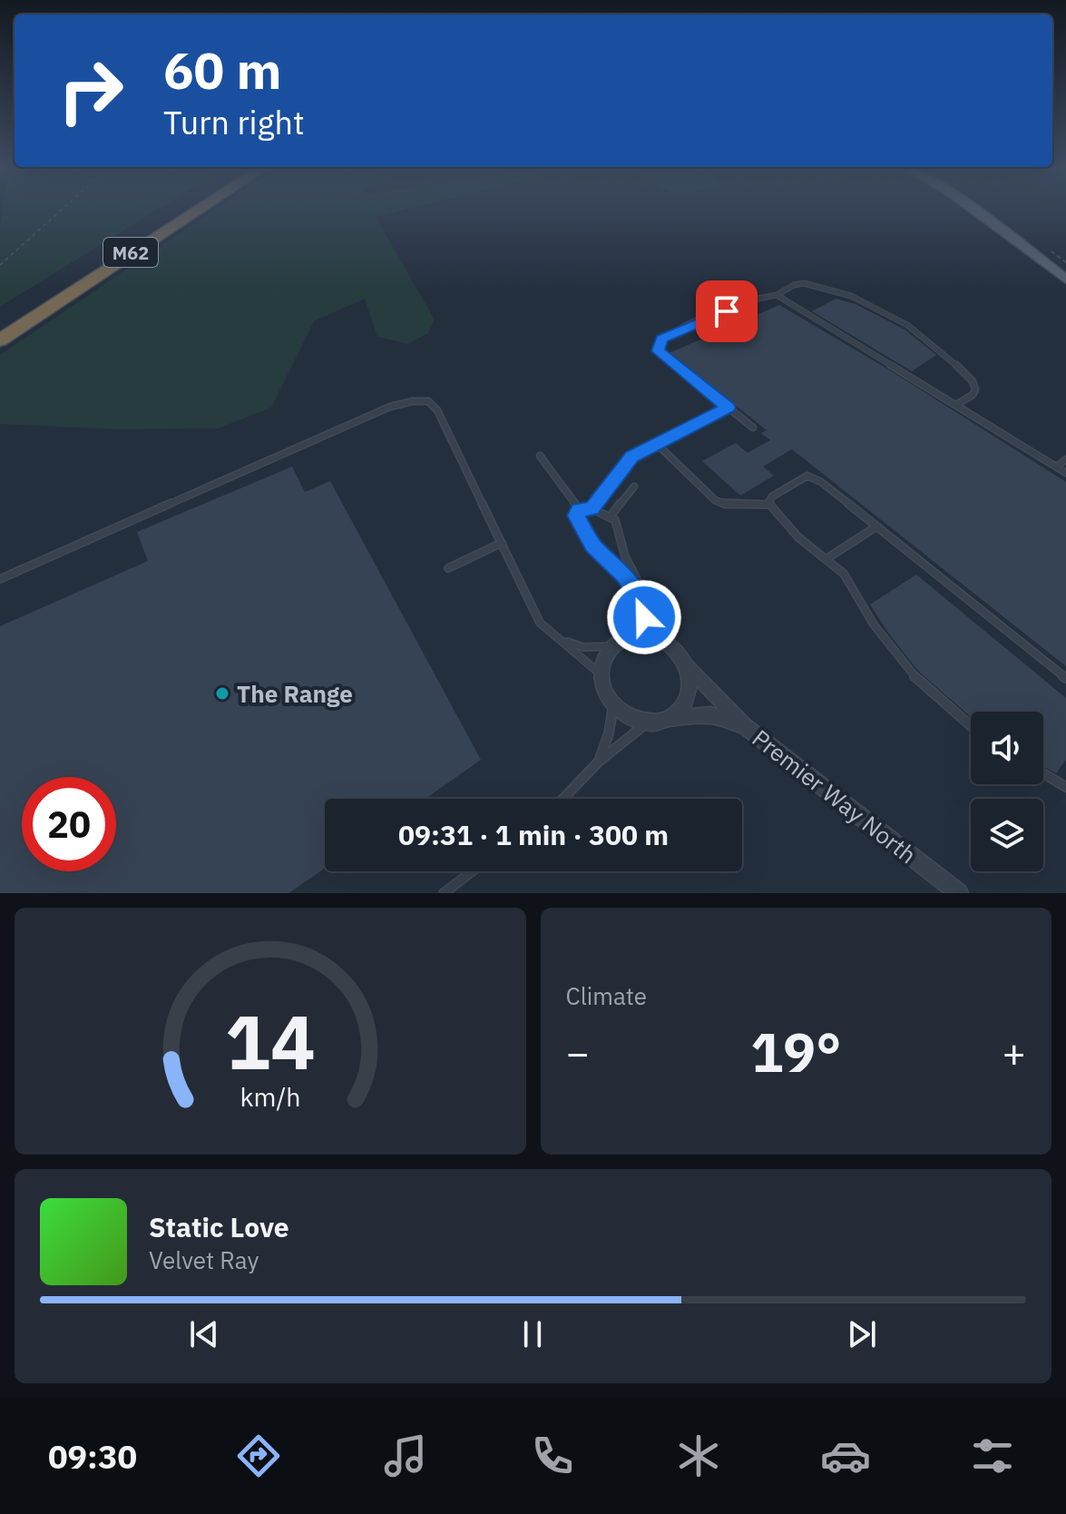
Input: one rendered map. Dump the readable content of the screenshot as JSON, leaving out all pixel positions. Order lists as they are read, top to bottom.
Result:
{
  "streets": {
    "highway": ["M62"],
    "street": ["Premier Way North"]
  },
  "places": ["The Range"],
  "page": {
    "turn": ["60 m", "Turn right"],
    "limit": "20",
    "trip": "09:31 · 1 min · 300 m",
    "tile": "Climate",
    "heat": ["−", "19°", "+"],
    "song": ["Static Love", "Velvet Ray"],
    "tabs": "09:30",
    "gauge": ["14", "km/h"]
  }
}
